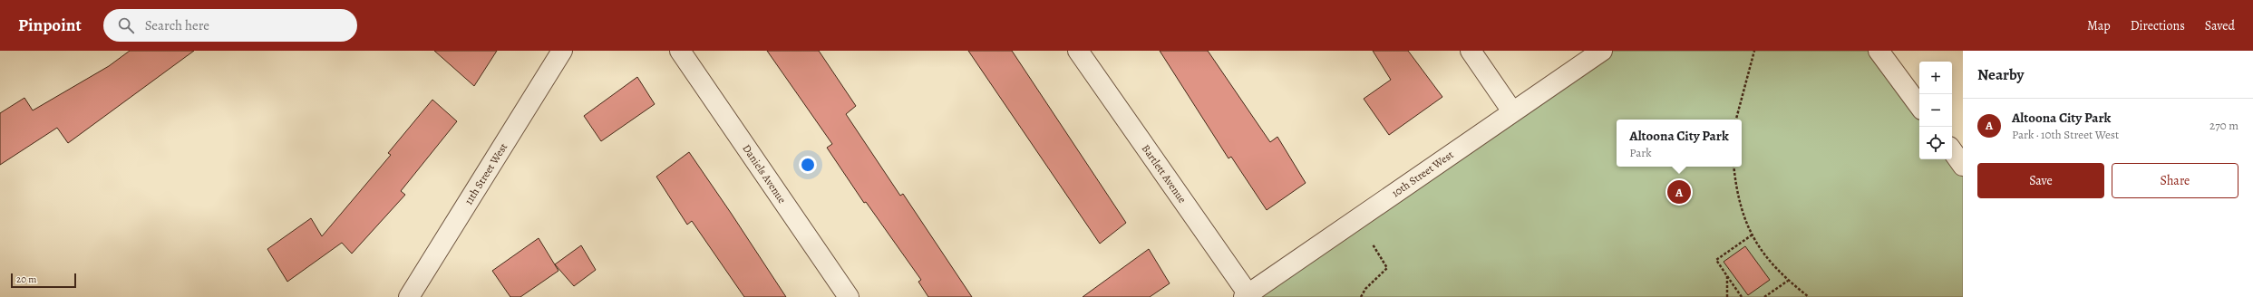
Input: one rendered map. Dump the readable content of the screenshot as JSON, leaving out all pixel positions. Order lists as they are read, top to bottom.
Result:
{
  "streets": {
    "street": [
      "11th Street West",
      "Daniels Avenue",
      "Bartlett Avenue",
      "10th Street West"
    ]
  },
  "crossings": [
    ["Bartlett Avenue", "10th Street West"]
  ],
  "scale_bar": "20 m",
  "page": {
    "header": "Pinpoint",
    "search": "Search here",
    "nav": ["Map", "Directions", "Saved"],
    "heading": "Nearby",
    "map_buttons": ["+", "−"],
    "list": [
      {
        "mark": "A",
        "name": "Altoona City Park",
        "note": "Park · 10th Street West",
        "value": "270 m"
      }
    ],
    "popup": ["Altoona City Park", "Park"],
    "buttons": ["Save", "Share"],
    "pins": "A",
    "scale": "20 m"
  }
}
